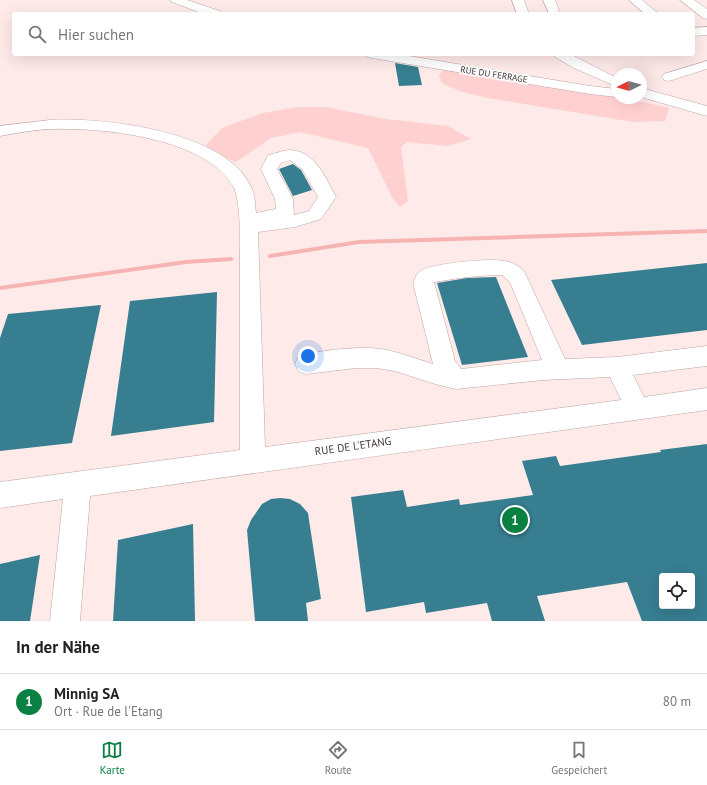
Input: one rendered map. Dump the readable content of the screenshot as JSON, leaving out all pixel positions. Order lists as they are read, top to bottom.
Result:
{
  "streets": {
    "street": ["RUE DU FERRAGE", "RUE DE L'ETANG"]
  },
  "north": "left",
  "page": {
    "search": "Hier suchen",
    "pins": "1",
    "heading": "In der Nähe",
    "list": [
      {
        "mark": "1",
        "name": "Minnig SA",
        "note": "Ort · Rue de l'Etang",
        "value": "80 m"
      }
    ],
    "nav": ["Karte", "Route", "Gespeichert"]
  }
}
